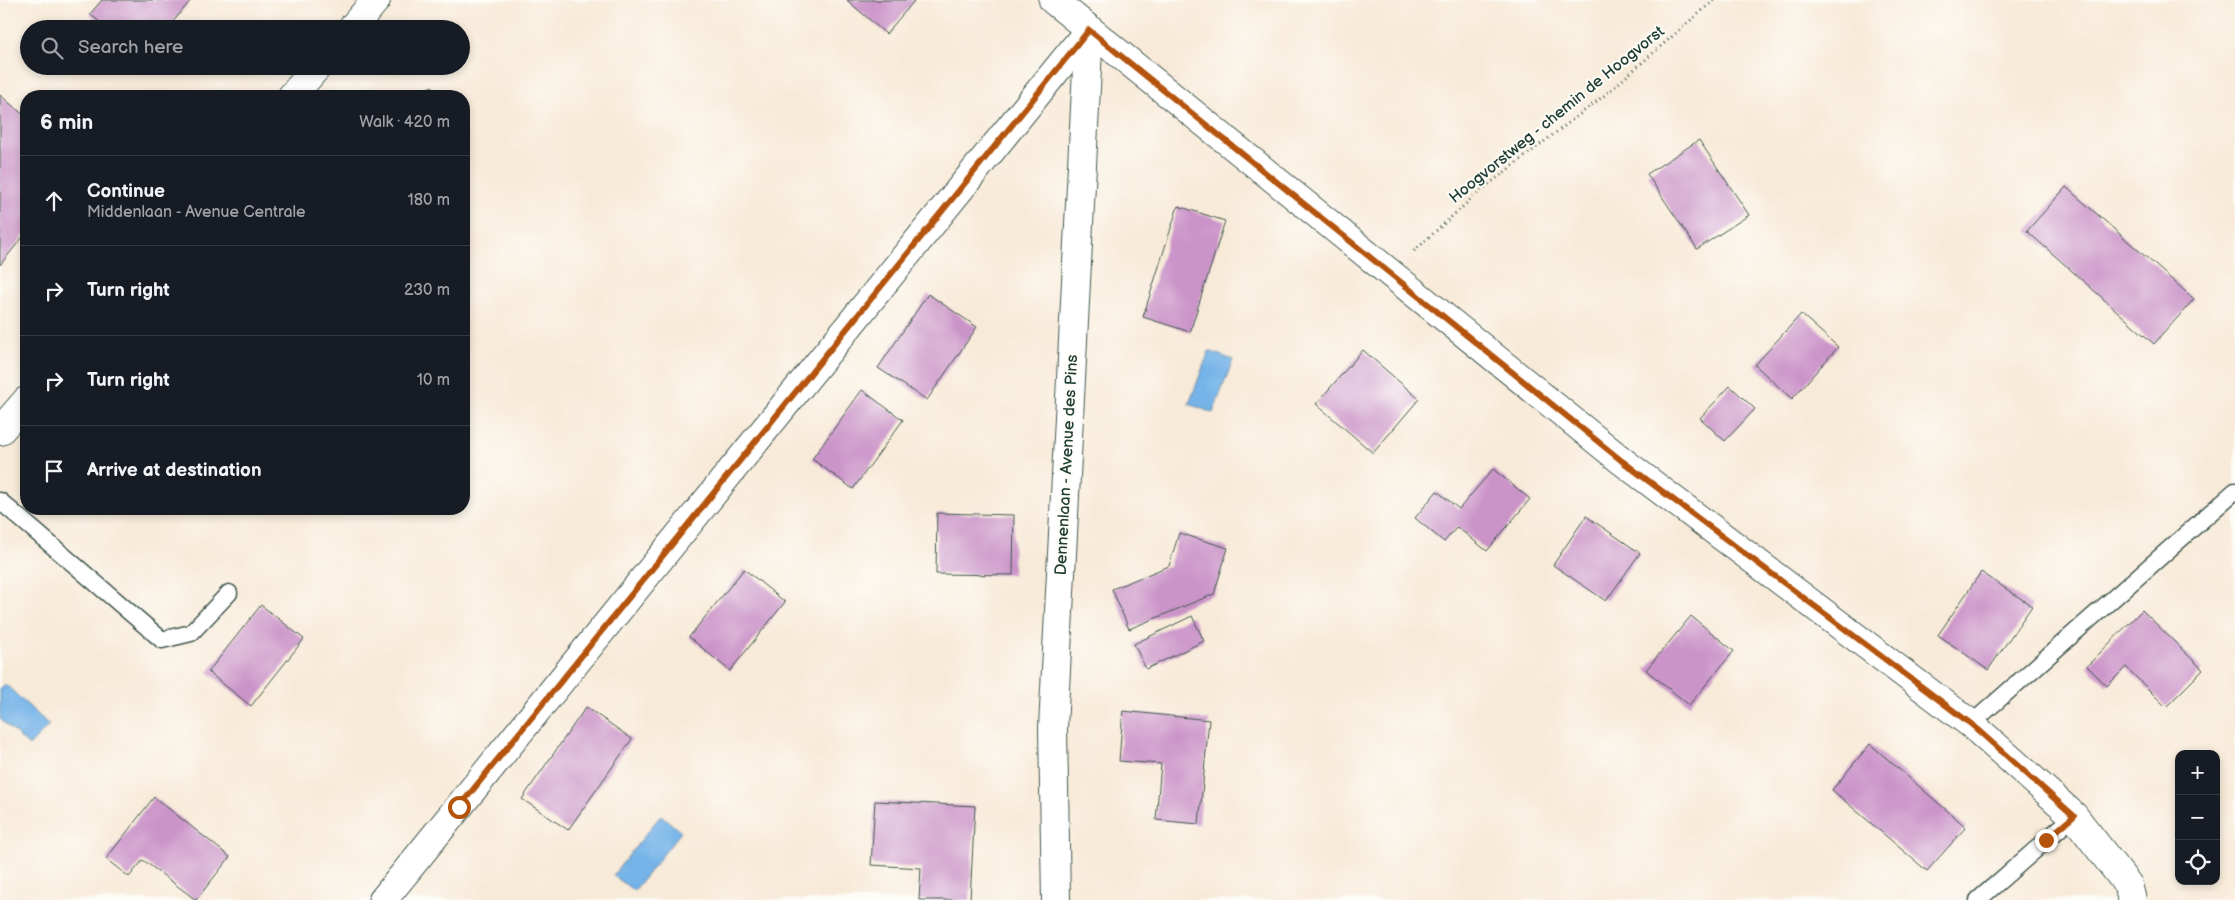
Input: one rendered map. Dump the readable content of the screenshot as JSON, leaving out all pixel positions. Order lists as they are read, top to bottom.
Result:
{
  "streets": {
    "street": ["Dennenlaan - Avenue des Pins"],
    "path": ["Hoogvorstweg - chemin de Hoogvorst"]
  },
  "page": {
    "search": "Search here",
    "heading": ["6 min", "Walk · 420 m"],
    "list": [
      ["Continue", "Middenlaan - Avenue Centrale", "180 m"],
      ["Turn right", "230 m"],
      ["Turn right", "10 m"],
      "Arrive at destination"
    ],
    "map_buttons": ["+", "−"]
  }
}
